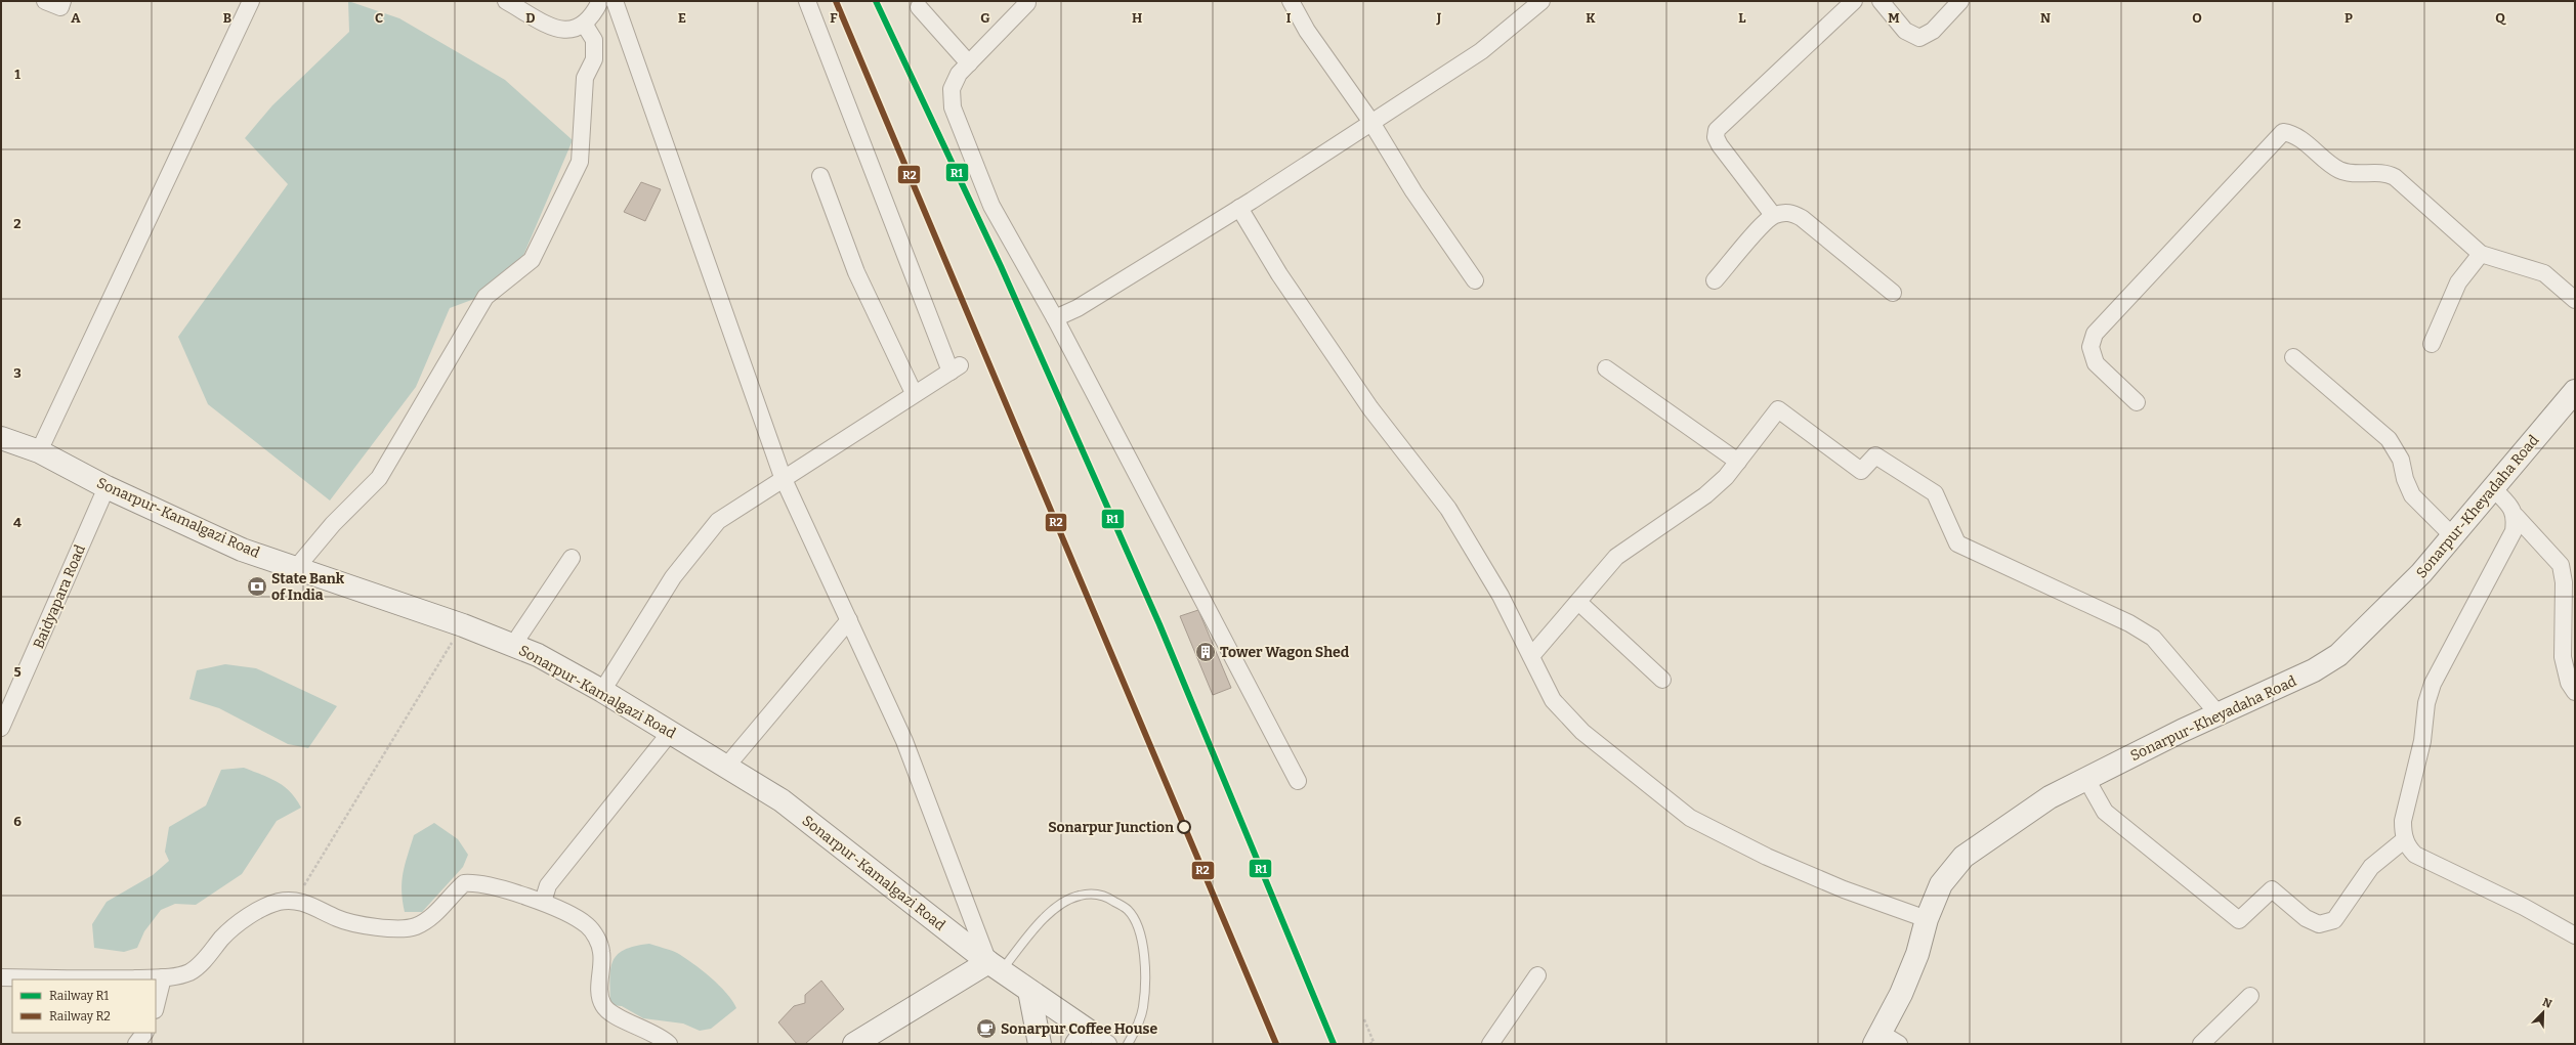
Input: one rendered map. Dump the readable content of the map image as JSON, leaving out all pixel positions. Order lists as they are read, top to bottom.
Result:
{
  "streets": {
    "main road": ["Sonarpur-Kheyadaha Road", "Sonarpur-Kamalgazi Road"],
    "street": ["Baidyapara Road"]
  },
  "crossings": [
    ["Sonarpur-Kamalgazi Road", "Baidyapara Road"]
  ],
  "places": {
    "bank": ["State Bank of India"],
    "building": ["Tower Wagon Shed"],
    "other": ["Sonarpur Junction"],
    "cafe": ["Sonarpur Coffee House"]
  },
  "lines": ["rail line R1", "rail line R2"],
  "legend": ["Railway R1", "Railway R2"],
  "north": "top right",
  "grid": {
    "columns": [
      "A",
      "B",
      "C",
      "D",
      "E",
      "F",
      "G",
      "H",
      "I",
      "J",
      "K",
      "L",
      "M",
      "N",
      "O",
      "P",
      "Q"
    ],
    "rows": [
      "1",
      "2",
      "3",
      "4",
      "5",
      "6"
    ]
  }
}
